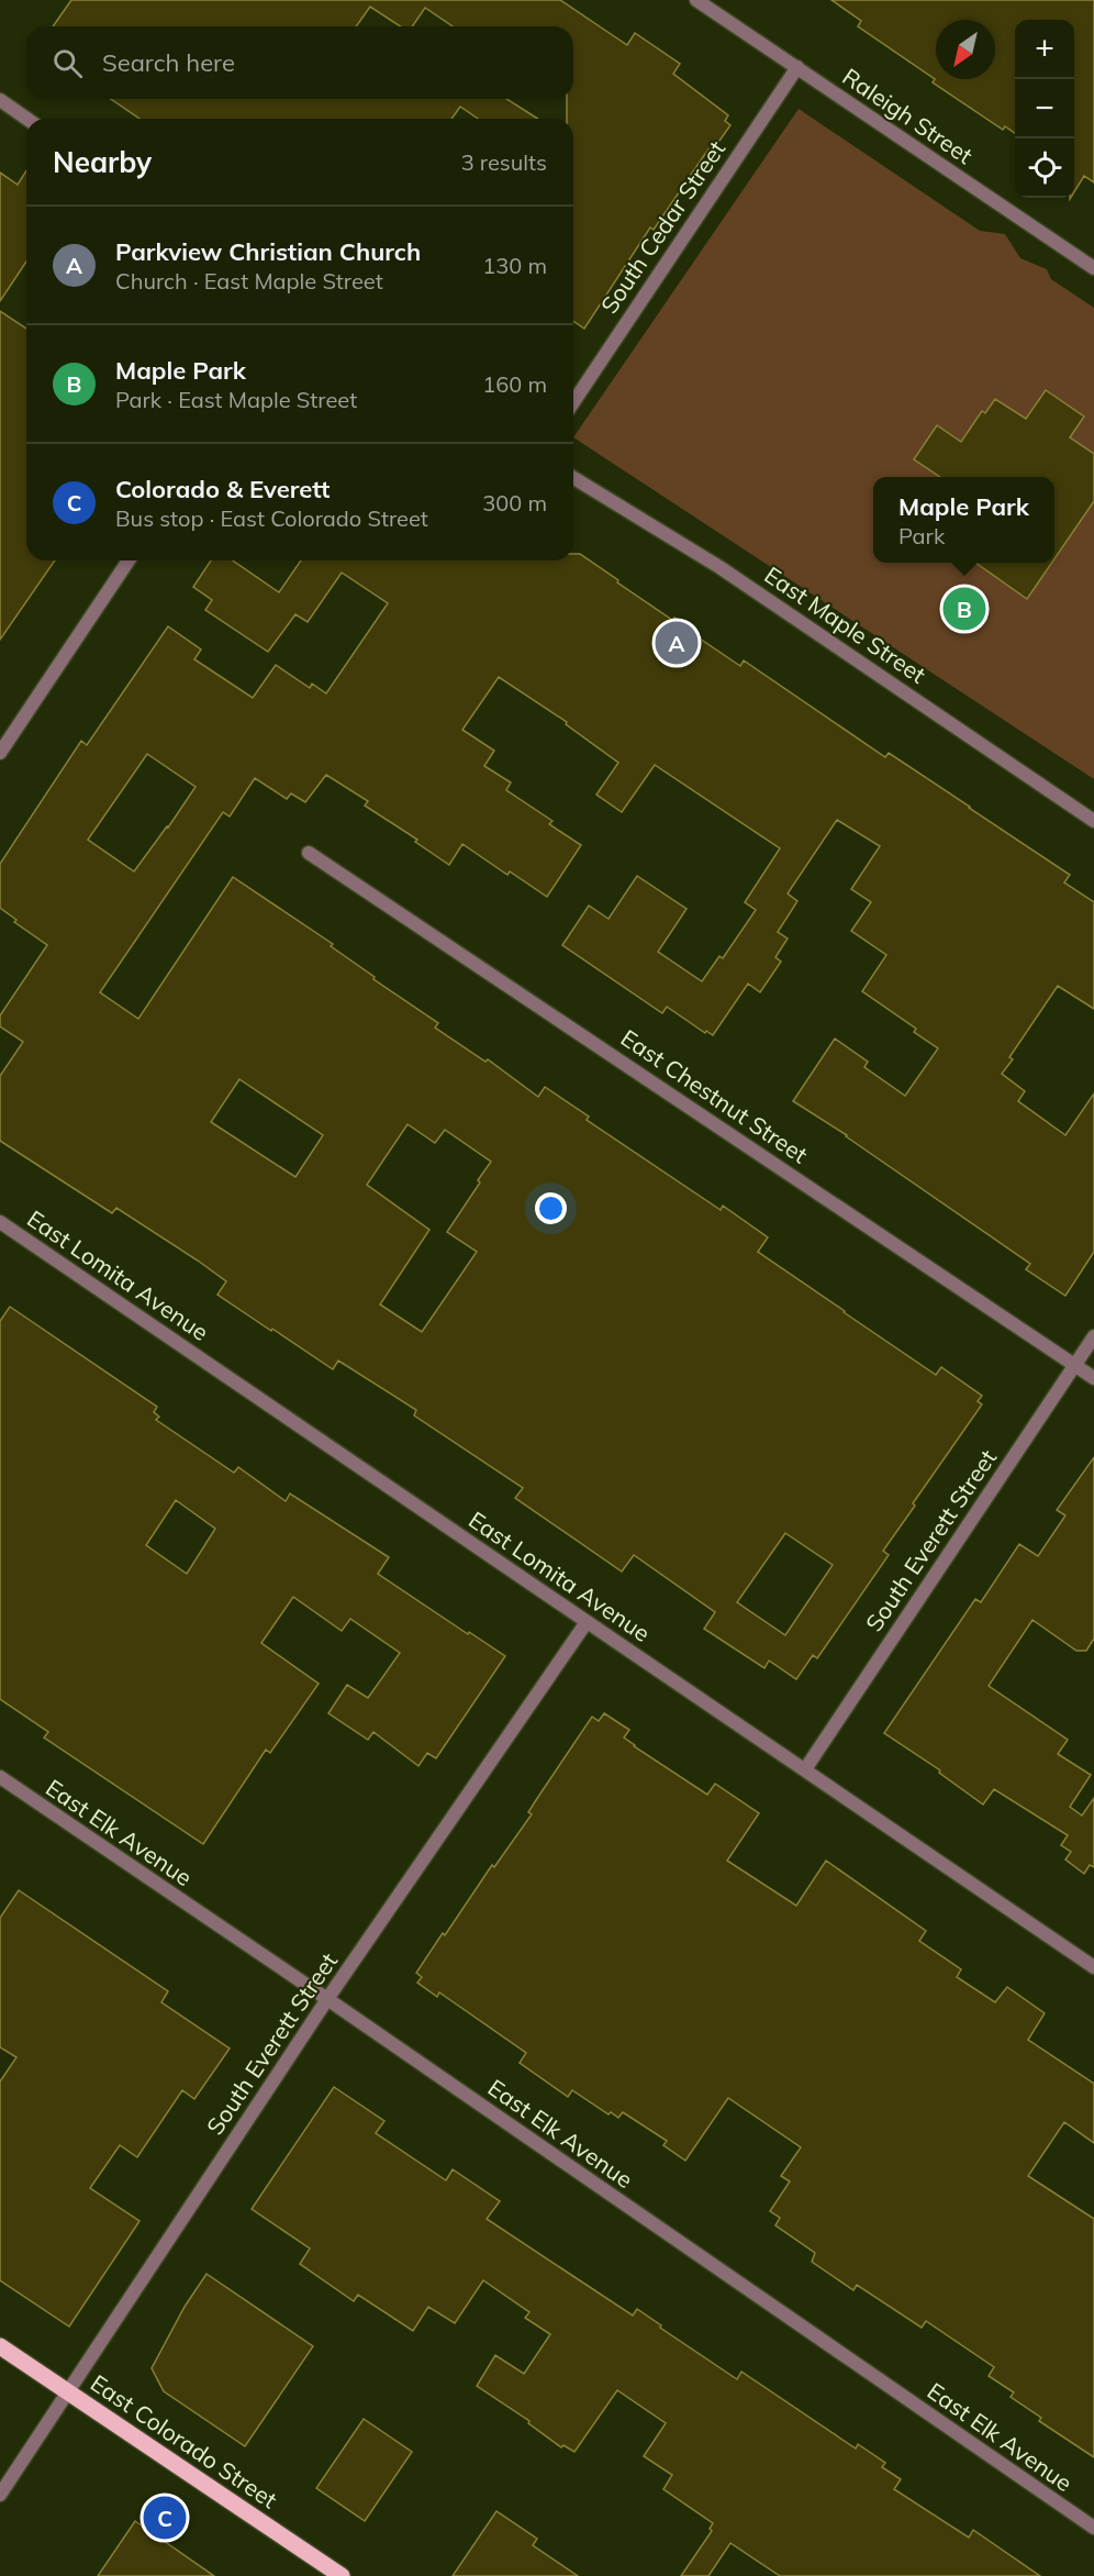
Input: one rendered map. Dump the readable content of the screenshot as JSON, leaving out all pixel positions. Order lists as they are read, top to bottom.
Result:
{
  "streets": {
    "main road": ["East Colorado Street"],
    "street": [
      "Raleigh Street",
      "South Cedar Street",
      "East Maple Street",
      "East Chestnut Street",
      "East Lomita Avenue",
      "South Everett Street",
      "East Elk Avenue"
    ]
  },
  "crossings": [
    ["Raleigh Street", "South Cedar Street"],
    ["East Chestnut Street", "South Everett Street"],
    ["East Lomita Avenue", "South Everett Street"],
    ["South Everett Street", "East Elk Avenue"],
    ["South Everett Street", "East Colorado Street"]
  ],
  "north": "bottom left",
  "page": {
    "map_buttons": ["+", "−"],
    "search": "Search here",
    "heading": ["Nearby", "3 results"],
    "list": [
      {
        "mark": "A",
        "name": "Parkview Christian Church",
        "note": "Church · East Maple Street",
        "value": "130 m"
      },
      {
        "mark": "B",
        "name": "Maple Park",
        "note": "Park · East Maple Street",
        "value": "160 m"
      },
      {
        "mark": "C",
        "name": "Colorado & Everett",
        "note": "Bus stop · East Colorado Street",
        "value": "300 m"
      }
    ],
    "popup": ["Maple Park", "Park"],
    "pins": ["B", "A", "C"]
  }
}
